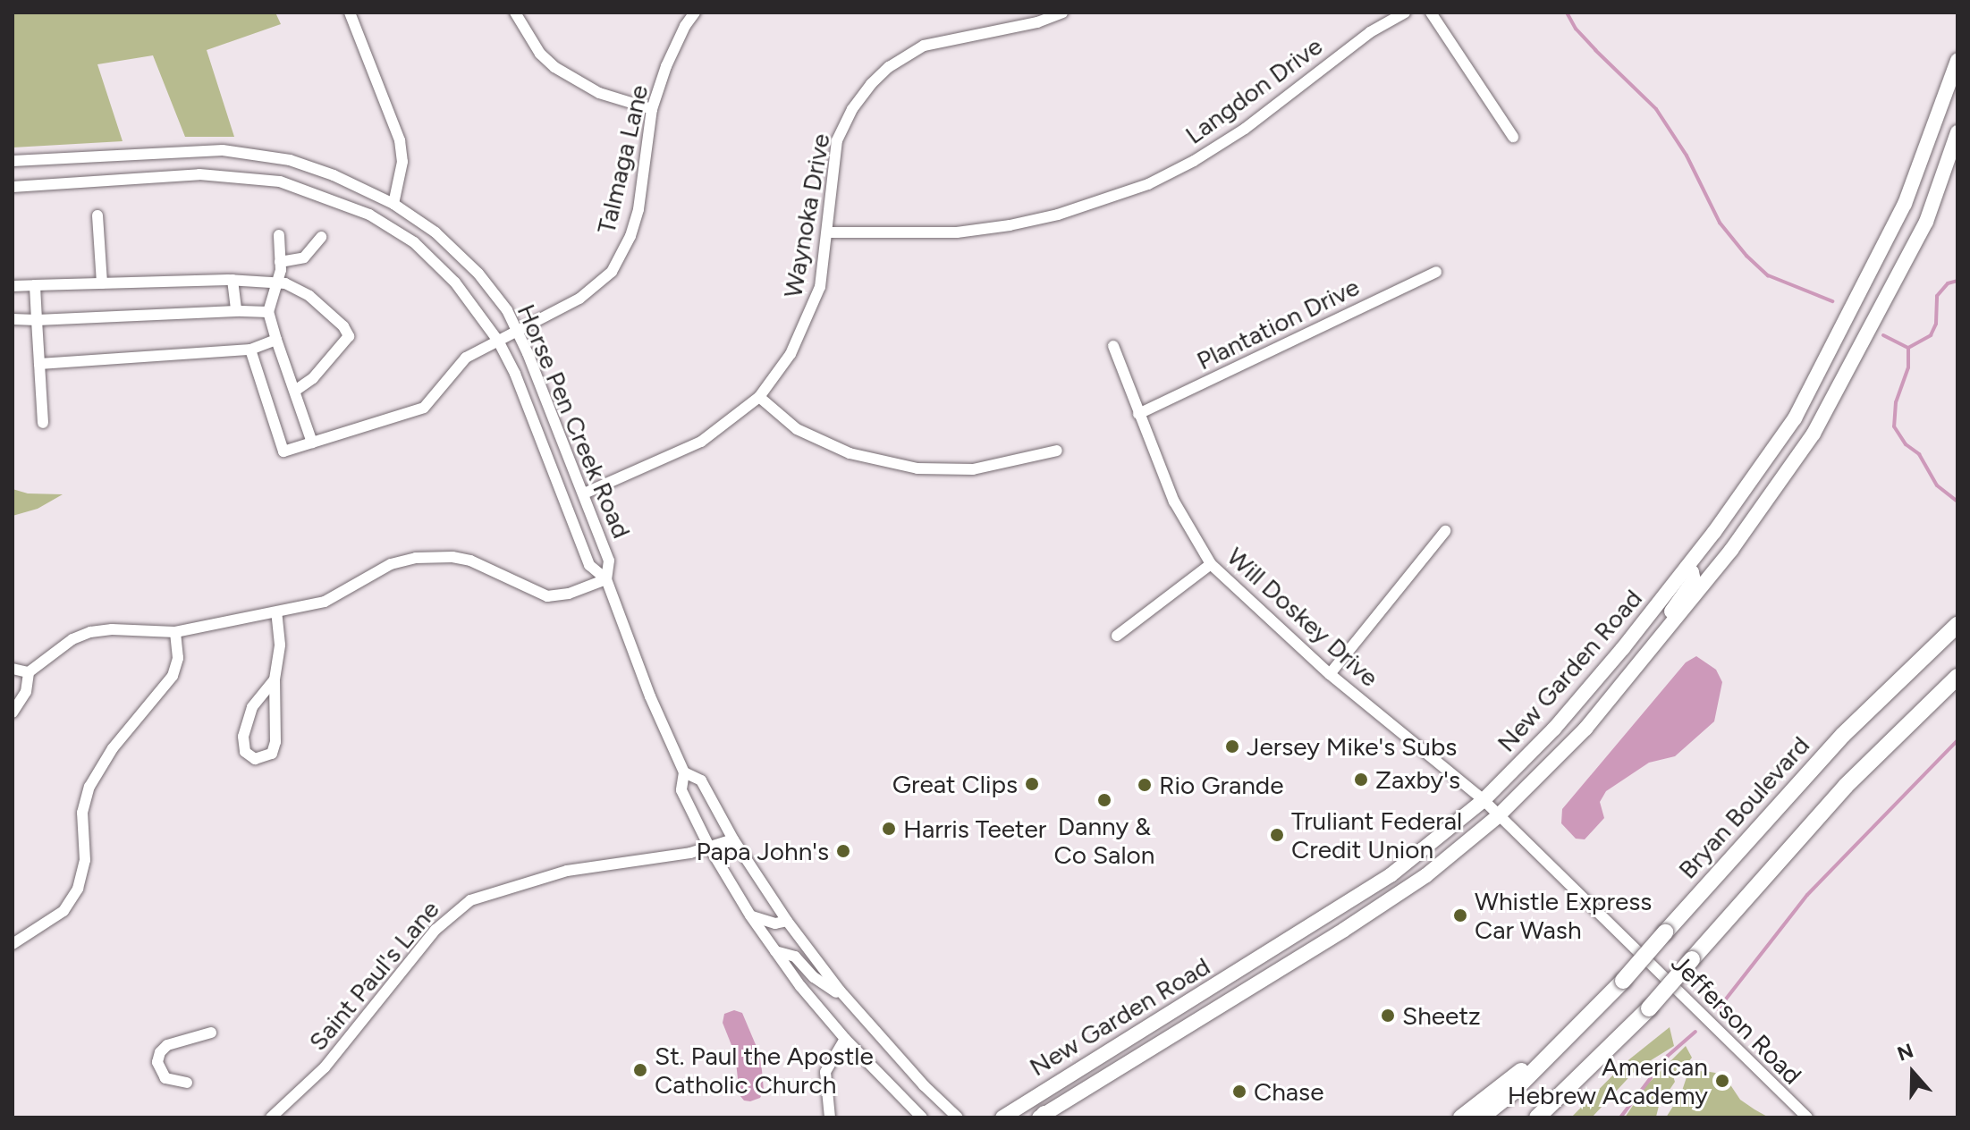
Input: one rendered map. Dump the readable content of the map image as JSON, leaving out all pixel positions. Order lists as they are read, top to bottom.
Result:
{
  "streets": {
    "highway": ["Bryan Boulevard"],
    "main road": ["New Garden Road"],
    "street": [
      "Langdon Drive",
      "Talmaga Lane",
      "Waynoka Drive",
      "Plantation Drive",
      "Horse Pen Creek Road",
      "Will Doskey Drive",
      "Saint Paul's Lane",
      "Jefferson Road"
    ]
  },
  "crossings": [
    ["Langdon Drive", "Waynoka Drive"],
    ["Talmaga Lane", "Horse Pen Creek Road"],
    ["Waynoka Drive", "Horse Pen Creek Road"],
    ["Plantation Drive", "Will Doskey Drive"],
    ["Horse Pen Creek Road", "Saint Paul's Lane"],
    ["Will Doskey Drive", "New Garden Road"],
    ["Will Doskey Drive", "Jefferson Road"],
    ["New Garden Road", "Jefferson Road"]
  ],
  "places": [
    "Jersey Mike's Subs",
    "Zaxby's",
    "Great Clips",
    "Rio Grande",
    "Danny & Co Salon",
    "Harris Teeter",
    "Truliant Federal Credit Union",
    "Papa John's",
    "Whistle Express Car Wash",
    "Sheetz",
    "St. Paul the Apostle Catholic Church",
    "American Hebrew Academy",
    "Chase"
  ],
  "north": "top"
}
